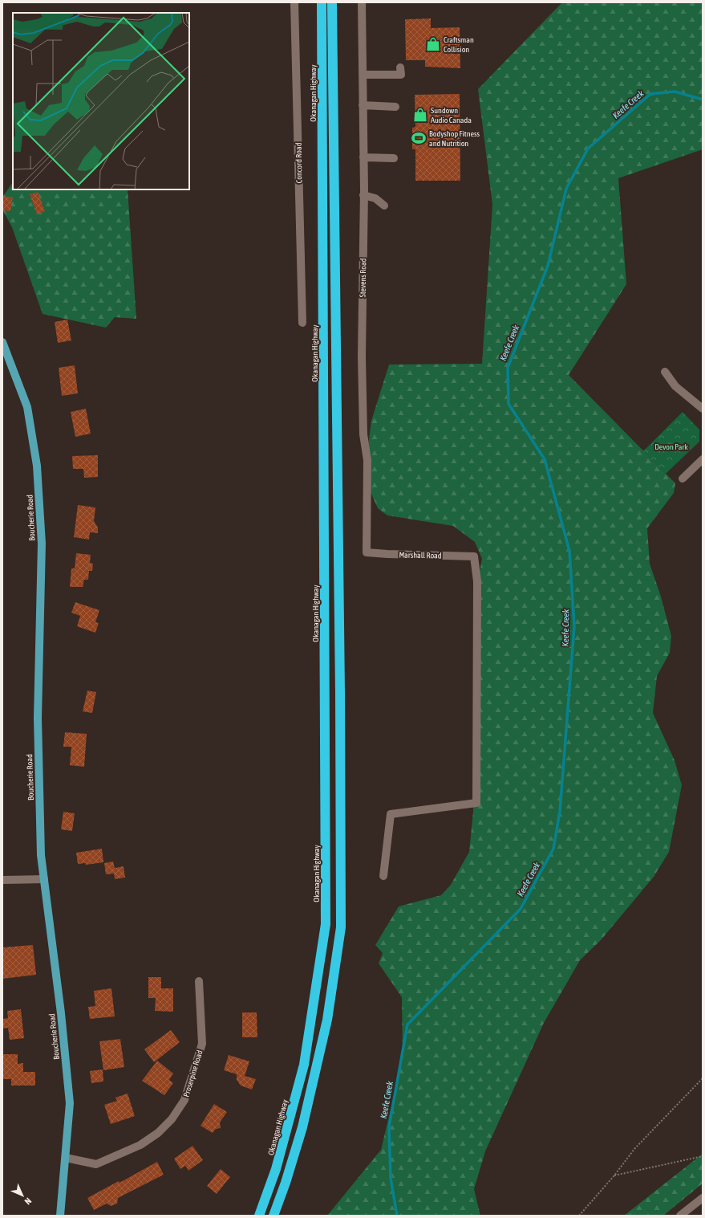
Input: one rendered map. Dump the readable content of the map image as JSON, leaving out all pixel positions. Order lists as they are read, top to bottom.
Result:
{
  "streets": {
    "highway": ["Okanagan Highway"],
    "main road": ["Boucherie Road"],
    "street": [
      "Concord Road",
      "Stevens Road",
      "Marshall Road",
      "Proserpine Road"
    ]
  },
  "crossings": [
    ["Stevens Road", "Marshall Road"],
    ["Boucherie Road", "Proserpine Road"]
  ],
  "water": ["Keefe Creek"],
  "parks": ["Devon Park"],
  "places": {
    "shop": ["Craftsman Collision", "Sundown Audio Canada"],
    "sports": ["Bodyshop Fitness and Nutrition"]
  },
  "north": "bottom right"
}
